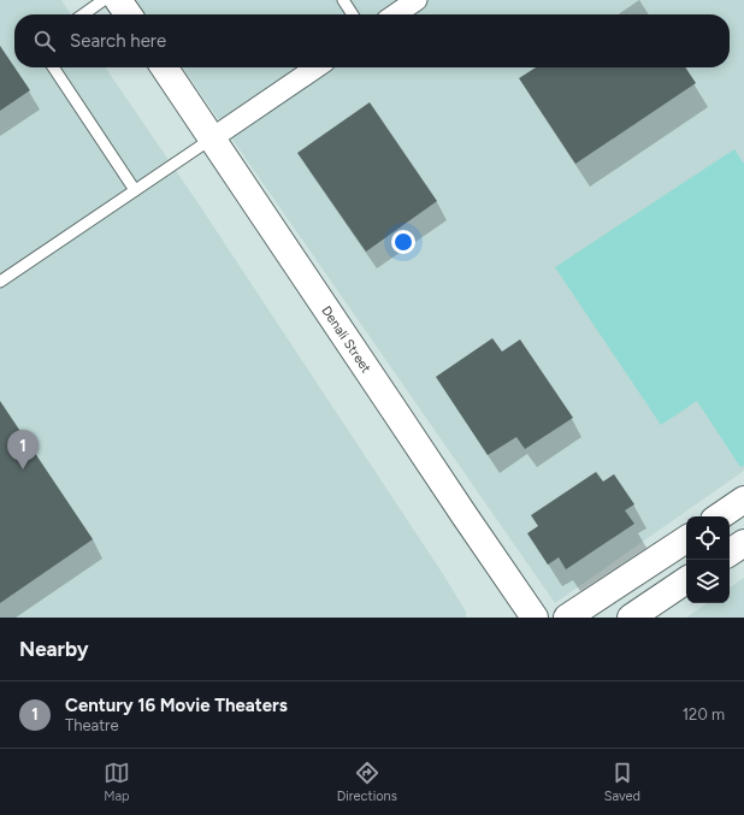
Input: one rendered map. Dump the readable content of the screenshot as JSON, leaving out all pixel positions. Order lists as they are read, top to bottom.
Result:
{
  "streets": {
    "street": ["Denali Street"]
  },
  "page": {
    "search": "Search here",
    "pins": "1",
    "heading": "Nearby",
    "list": [
      {
        "mark": "1",
        "name": "Century 16 Movie Theaters",
        "note": "Theatre",
        "value": "120 m"
      }
    ],
    "nav": ["Map", "Directions", "Saved"]
  }
}
